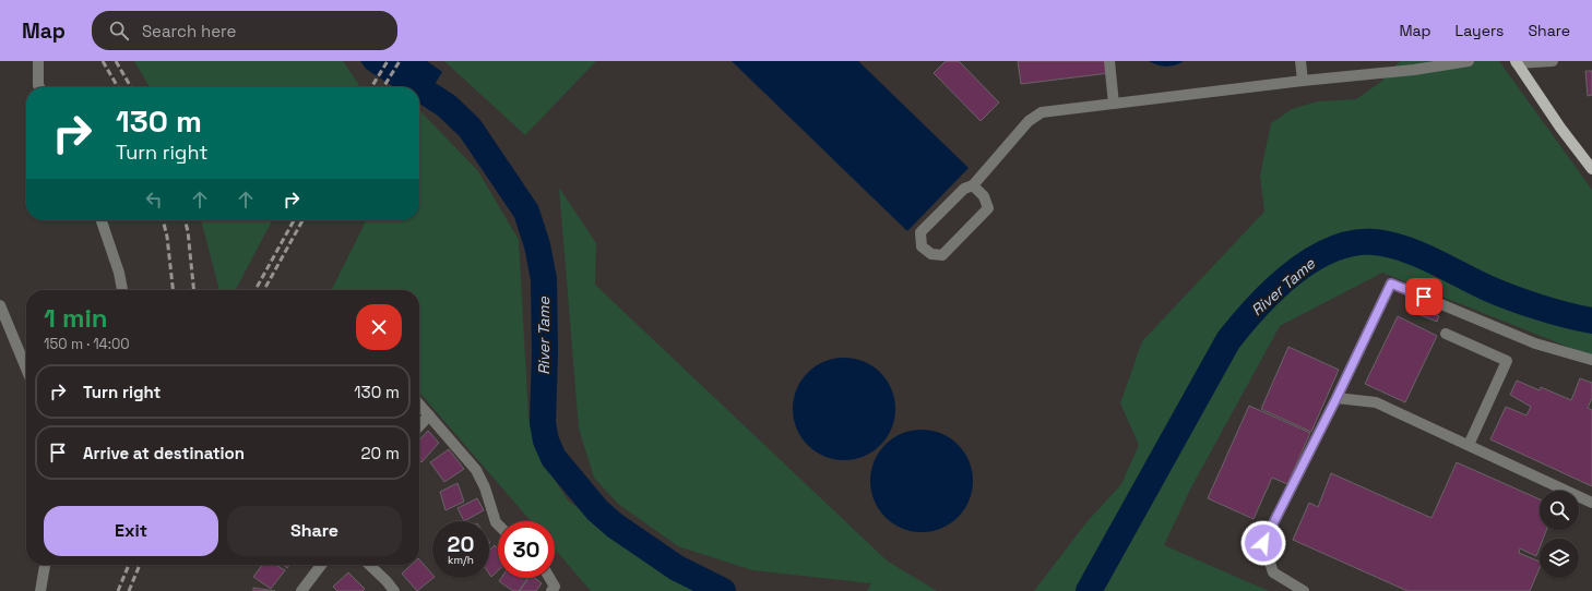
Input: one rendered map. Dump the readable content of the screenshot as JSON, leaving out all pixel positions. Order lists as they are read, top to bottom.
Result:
{
  "water": ["River Tame"],
  "page": {
    "header": "Map",
    "search": "Search here",
    "nav": ["Map", "Layers", "Share"],
    "turn": ["130 m", "Turn right"],
    "heading": ["1 min", "150 m · 14:00"],
    "list": [
      {
        "name": "Turn right",
        "value": "130 m"
      },
      {
        "name": "Arrive at destination",
        "value": "20 m"
      }
    ],
    "buttons": ["Exit", "Share"],
    "speed": "20 km/h",
    "limit": "30"
  }
}
